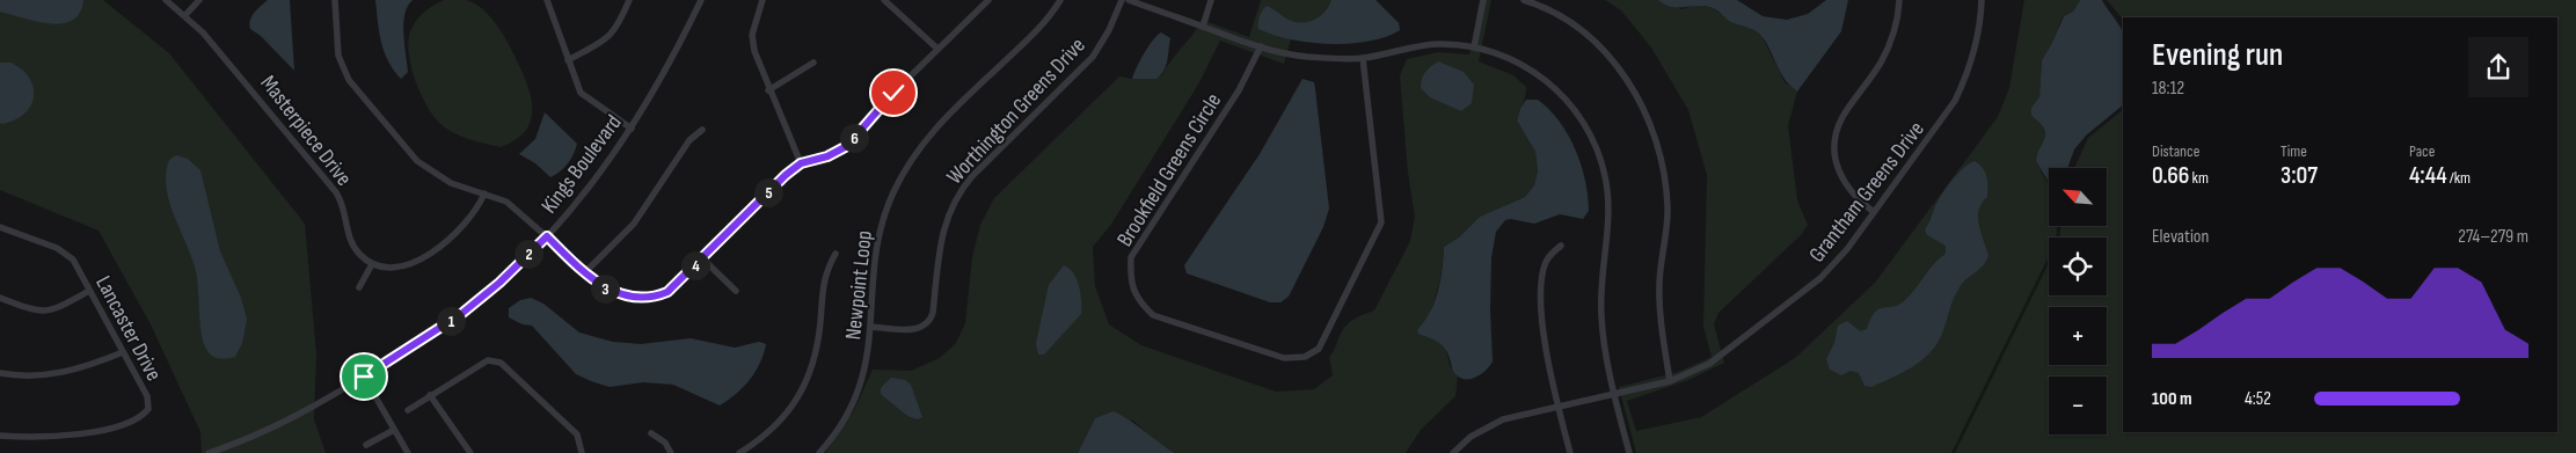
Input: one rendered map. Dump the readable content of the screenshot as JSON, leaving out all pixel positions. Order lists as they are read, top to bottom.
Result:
{
  "streets": {
    "street": [
      "Worthington Greens Drive",
      "Masterpiece Drive",
      "Kings Boulevard",
      "Brookfield Greens Circle",
      "Grantham Greens Drive",
      "Newpoint Loop",
      "Lancaster Drive"
    ]
  },
  "crossings": [
    ["Worthington Greens Drive", "Newpoint Loop"]
  ],
  "north": "top left",
  "page": {
    "heading": ["Evening run", "18:12"],
    "stats": [
      ["Distance", "0.66 km"],
      ["Time", "3:07"],
      ["Pace", "4:44 /km"]
    ],
    "pins": [
      "6",
      "5",
      "2",
      "4",
      "3",
      "1"
    ],
    "map_buttons": ["+", "−"],
    "chart": ["Elevation", "274–279 m"],
    "list": [
      {
        "name": "100 m",
        "note": "4:52"
      }
    ]
  }
}
